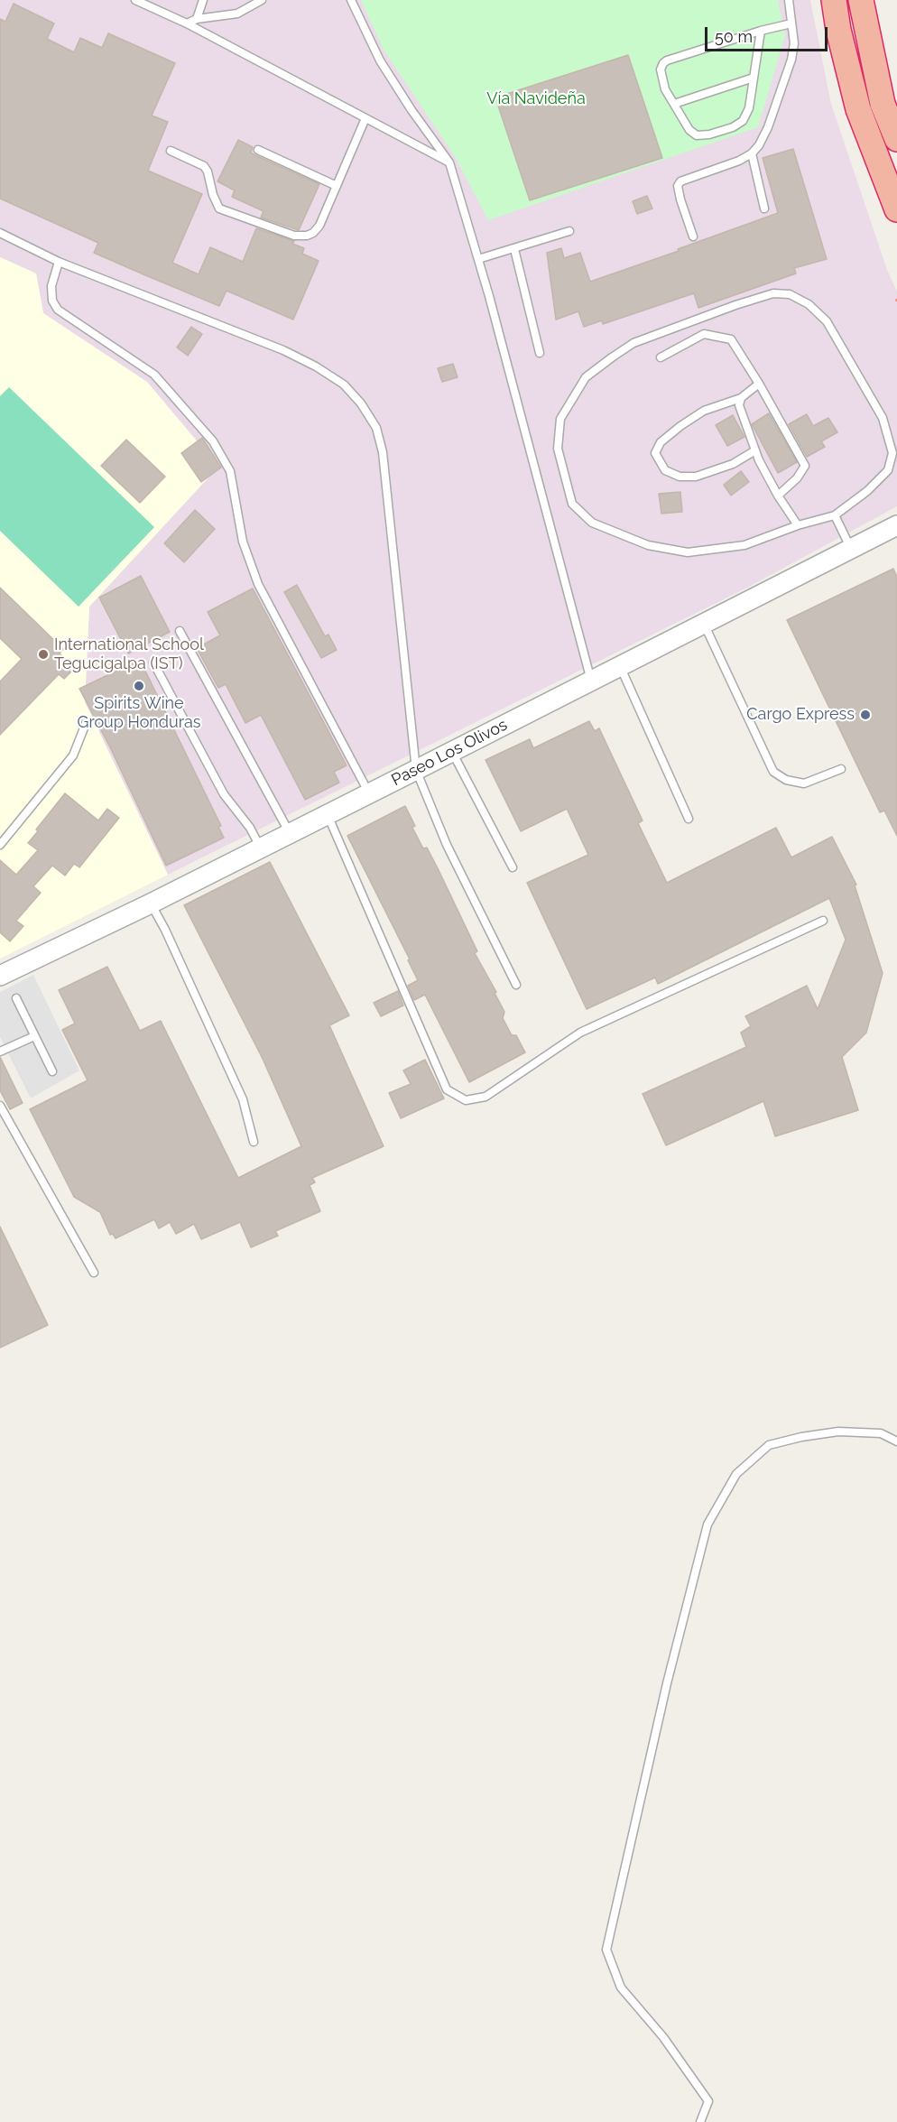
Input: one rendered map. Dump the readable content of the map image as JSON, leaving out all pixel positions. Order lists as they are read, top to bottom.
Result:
{
  "streets": {
    "street": ["Paseo Los Olivos"]
  },
  "parks": ["Vía Navideña"],
  "places": ["International School Tegucigalpa (IST)", "Spirits Wine Group Honduras", "Cargo Express"],
  "scale_bar": "50 m"
}
